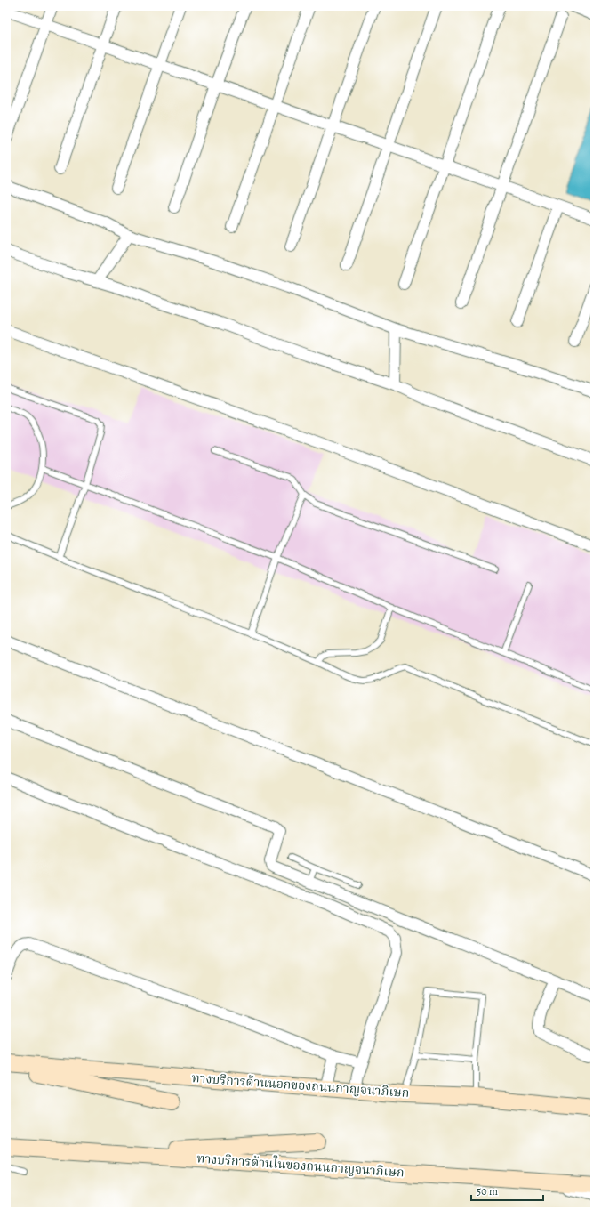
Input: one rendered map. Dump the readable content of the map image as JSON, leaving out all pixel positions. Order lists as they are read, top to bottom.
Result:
{
  "streets": {
    "main road": ["ทางบริการด้านนอกของถนนกาญจนาภิเษก", "ทางบริการด้านในของถนนกาญจนาภิเษก"]
  },
  "scale_bar": "50 m"
}
